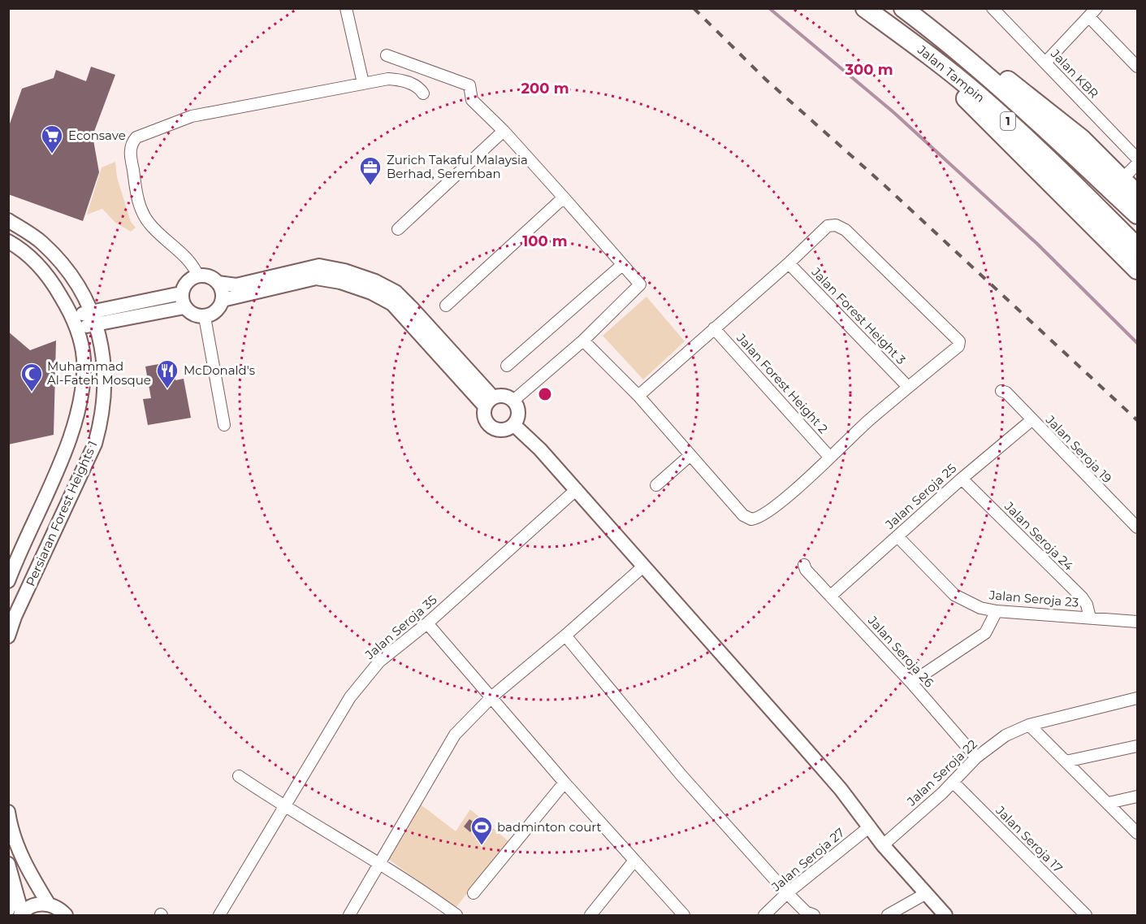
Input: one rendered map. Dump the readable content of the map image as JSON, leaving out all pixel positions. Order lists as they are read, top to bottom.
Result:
{
  "streets": {
    "highway": ["Jalan Tampin", "1"],
    "street": [
      "Jalan KBR",
      "Jalan Forest Height 3",
      "Jalan Forest Height 2",
      "Jalan Seroja 19",
      "Jalan Seroja 25",
      "Persiaran Forest Heights 1",
      "Jalan Seroja 24",
      "Jalan Seroja 23",
      "Jalan Seroja 35",
      "Jalan Seroja 26",
      "Jalan Seroja 22",
      "Jalan Seroja 17",
      "Jalan Seroja 27"
    ]
  },
  "crossings": [
    ["Jalan Seroja 19", "Jalan Seroja 25"],
    ["Jalan Seroja 25", "Jalan Seroja 24"],
    ["Jalan Seroja 25", "Jalan Seroja 23"],
    ["Jalan Seroja 25", "Jalan Seroja 26"],
    ["Jalan Seroja 24", "Jalan Seroja 23"],
    ["Jalan Seroja 26", "Jalan Seroja 22"],
    ["Jalan Seroja 22", "Jalan Seroja 17"]
  ],
  "places": {
    "supermarket": ["Econsave"],
    "office": ["Zurich Takaful Malaysia Berhad, Seremban"],
    "restaurant": ["McDonald's"],
    "mosque": ["Muhammad Al-Fateh Mosque"],
    "sports": ["badminton court"]
  },
  "rings": ["300 m", "200 m", "100 m"]
}
